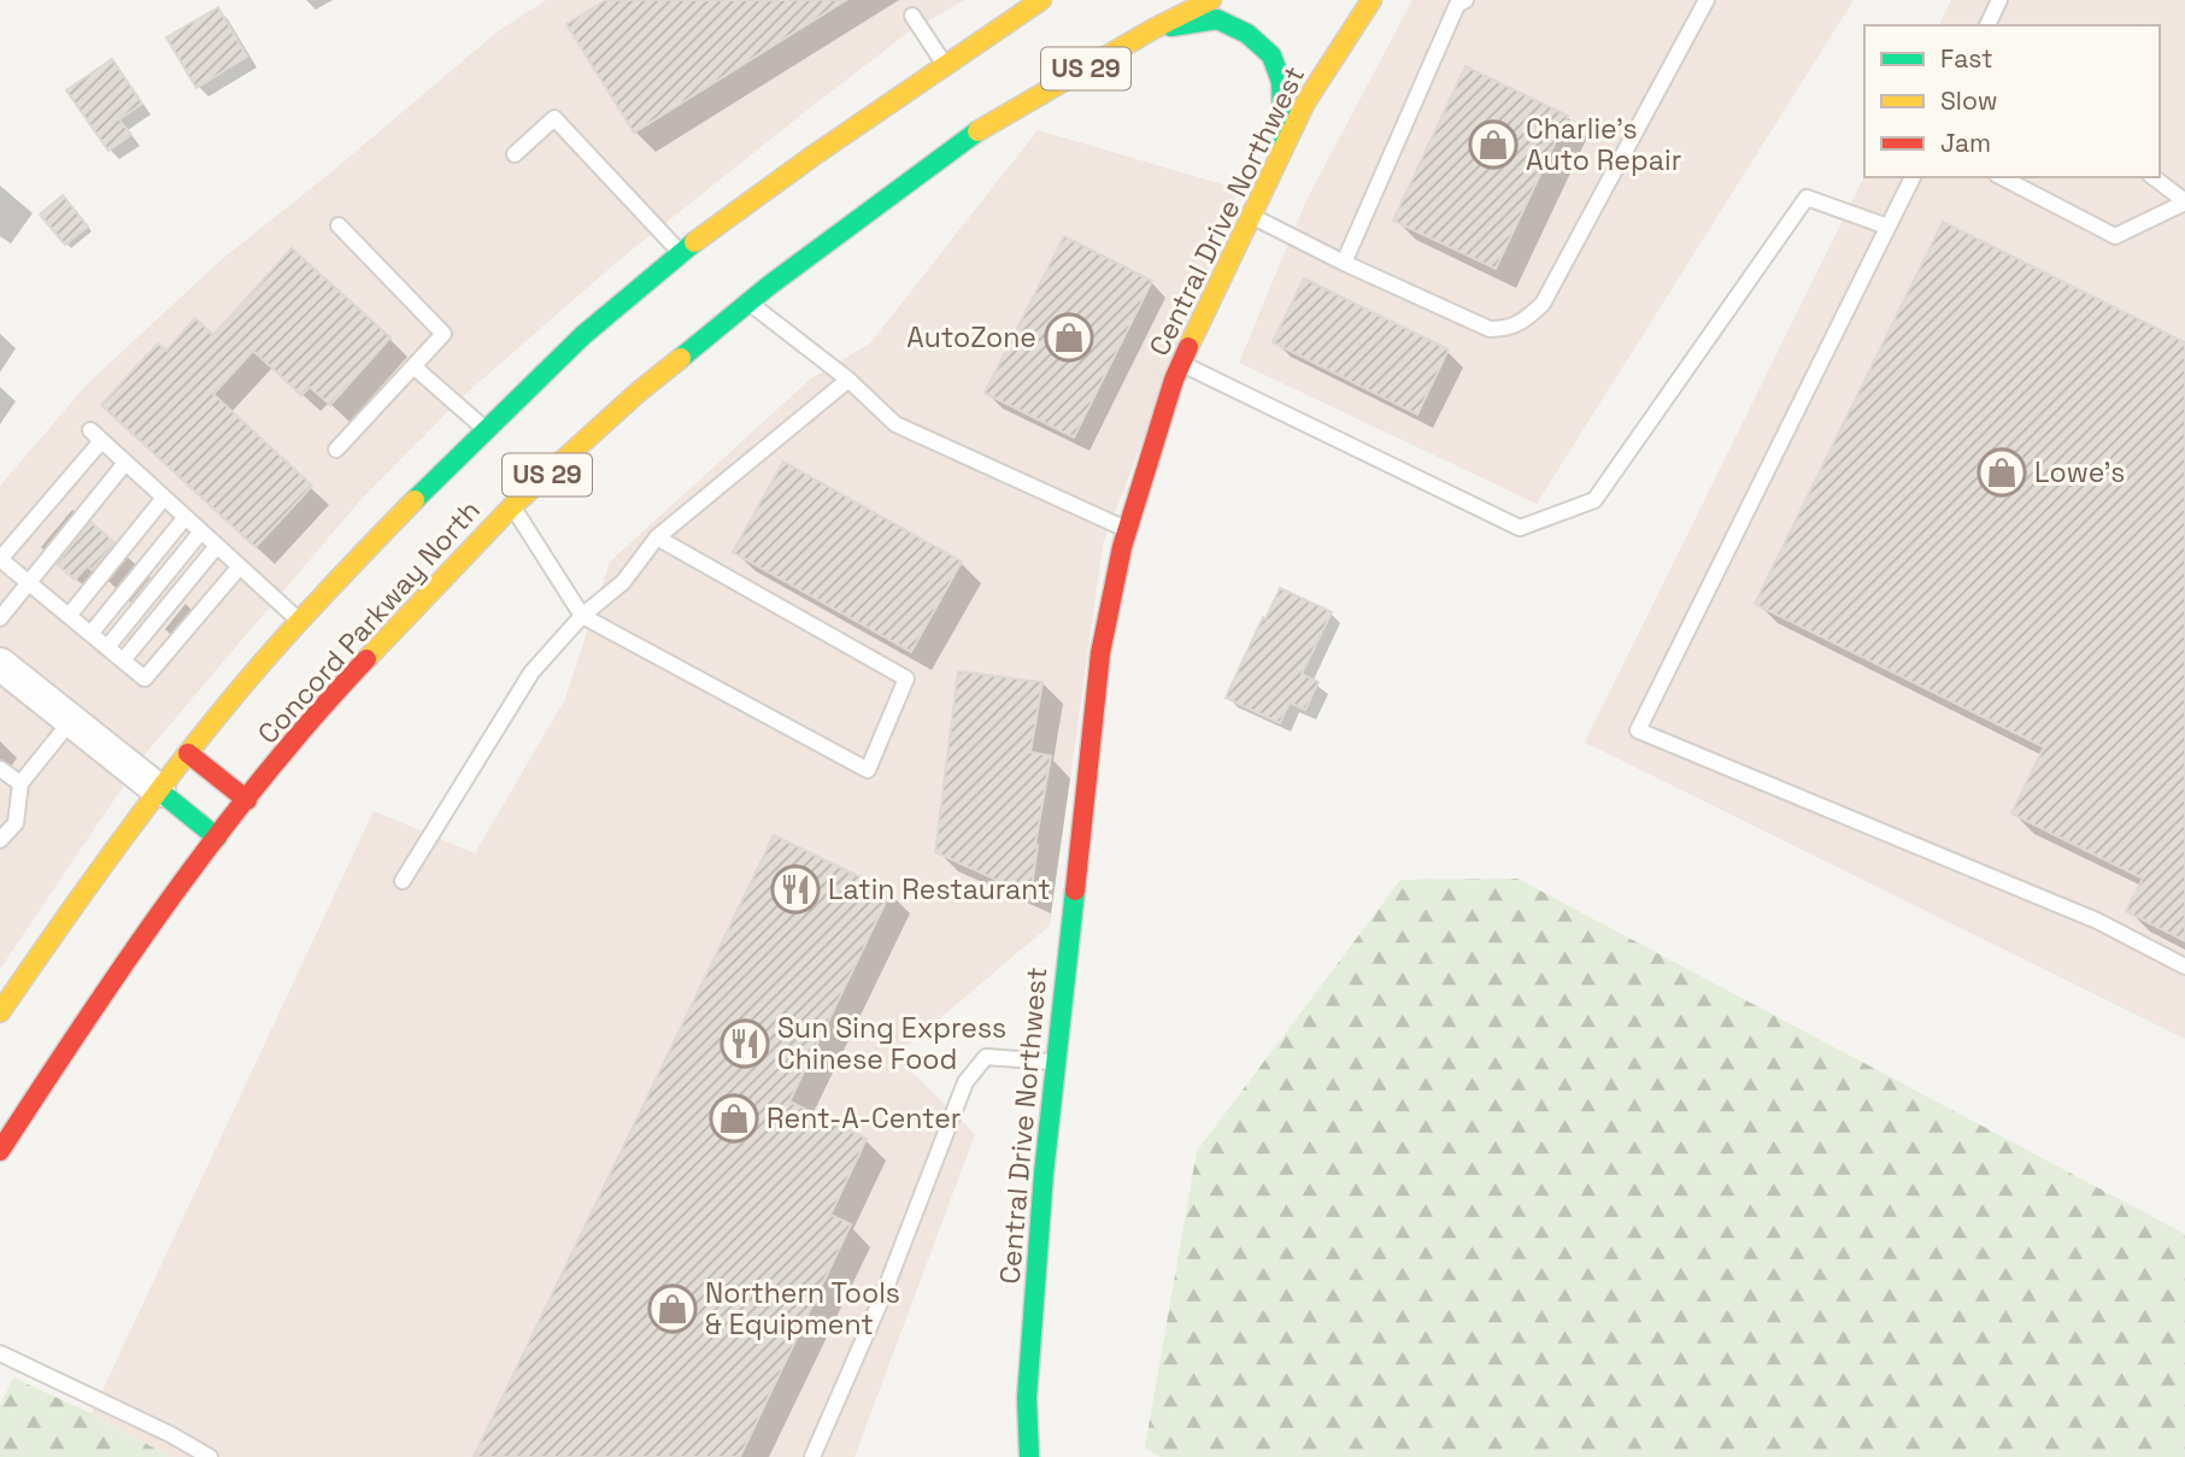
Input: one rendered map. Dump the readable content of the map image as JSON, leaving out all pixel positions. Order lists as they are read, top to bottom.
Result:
{
  "streets": {
    "main road": ["US 29", "Central Drive Northwest", "Concord Parkway North"]
  },
  "places": {
    "shop": [
      "Charlie's Auto Repair",
      "AutoZone",
      "Lowe's",
      "Rent-A-Center",
      "Northern Tools & Equipment"
    ],
    "restaurant": ["Latin Restaurant", "Sun Sing Express Chinese Food"]
  },
  "legend": ["Fast", "Slow", "Jam"]
}
